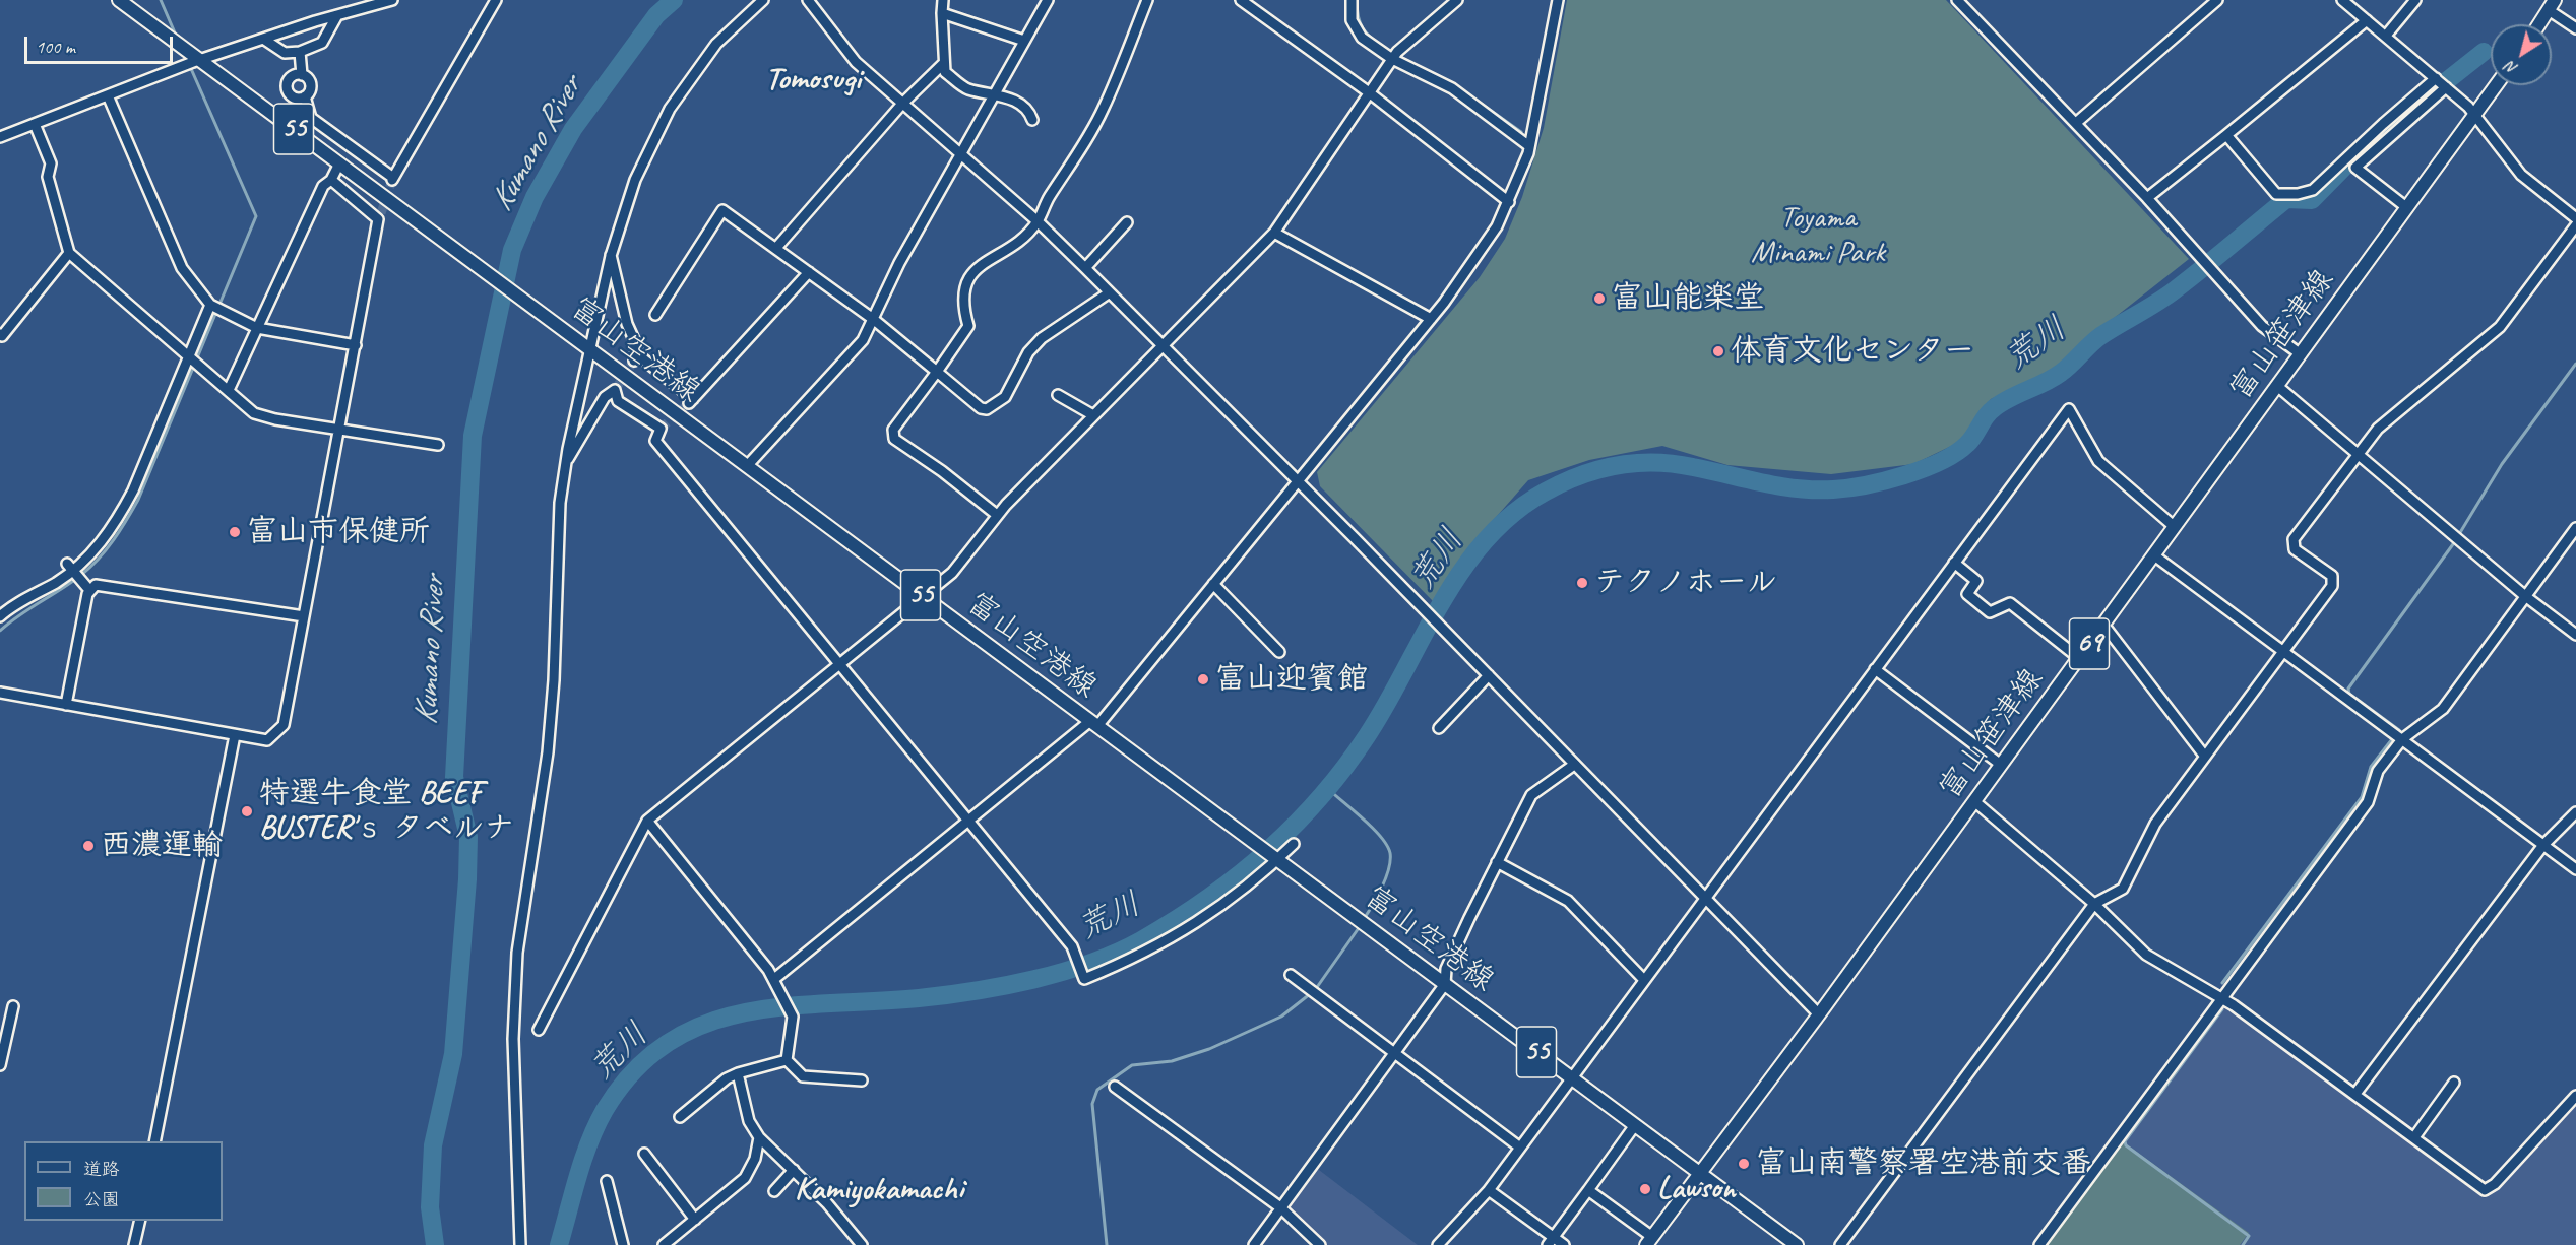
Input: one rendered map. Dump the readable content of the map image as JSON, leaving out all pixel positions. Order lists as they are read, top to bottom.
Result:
{
  "streets": {
    "main road": [
      "55",
      "富山笹津線",
      "富山空港線",
      "69"
    ]
  },
  "crossings": [
    ["富山笹津線", "富山空港線"]
  ],
  "districts": ["Tomosugi", "Kamiyokamachi"],
  "water": ["Kumano River", "荒川"],
  "parks": ["Toyama Minami Park"],
  "places": [
    "富山能楽堂",
    "体育文化センター",
    "富山市保健所",
    "テクノホール",
    "富山迎賓館",
    "特選牛食堂 BEEF BUSTER'ｓ タベルナ",
    "西濃運輸",
    "富山南警察署空港前交番",
    "Lawson"
  ],
  "legend": ["道路", "公園"],
  "scale_bar": "100 m",
  "north": "bottom left"
}
